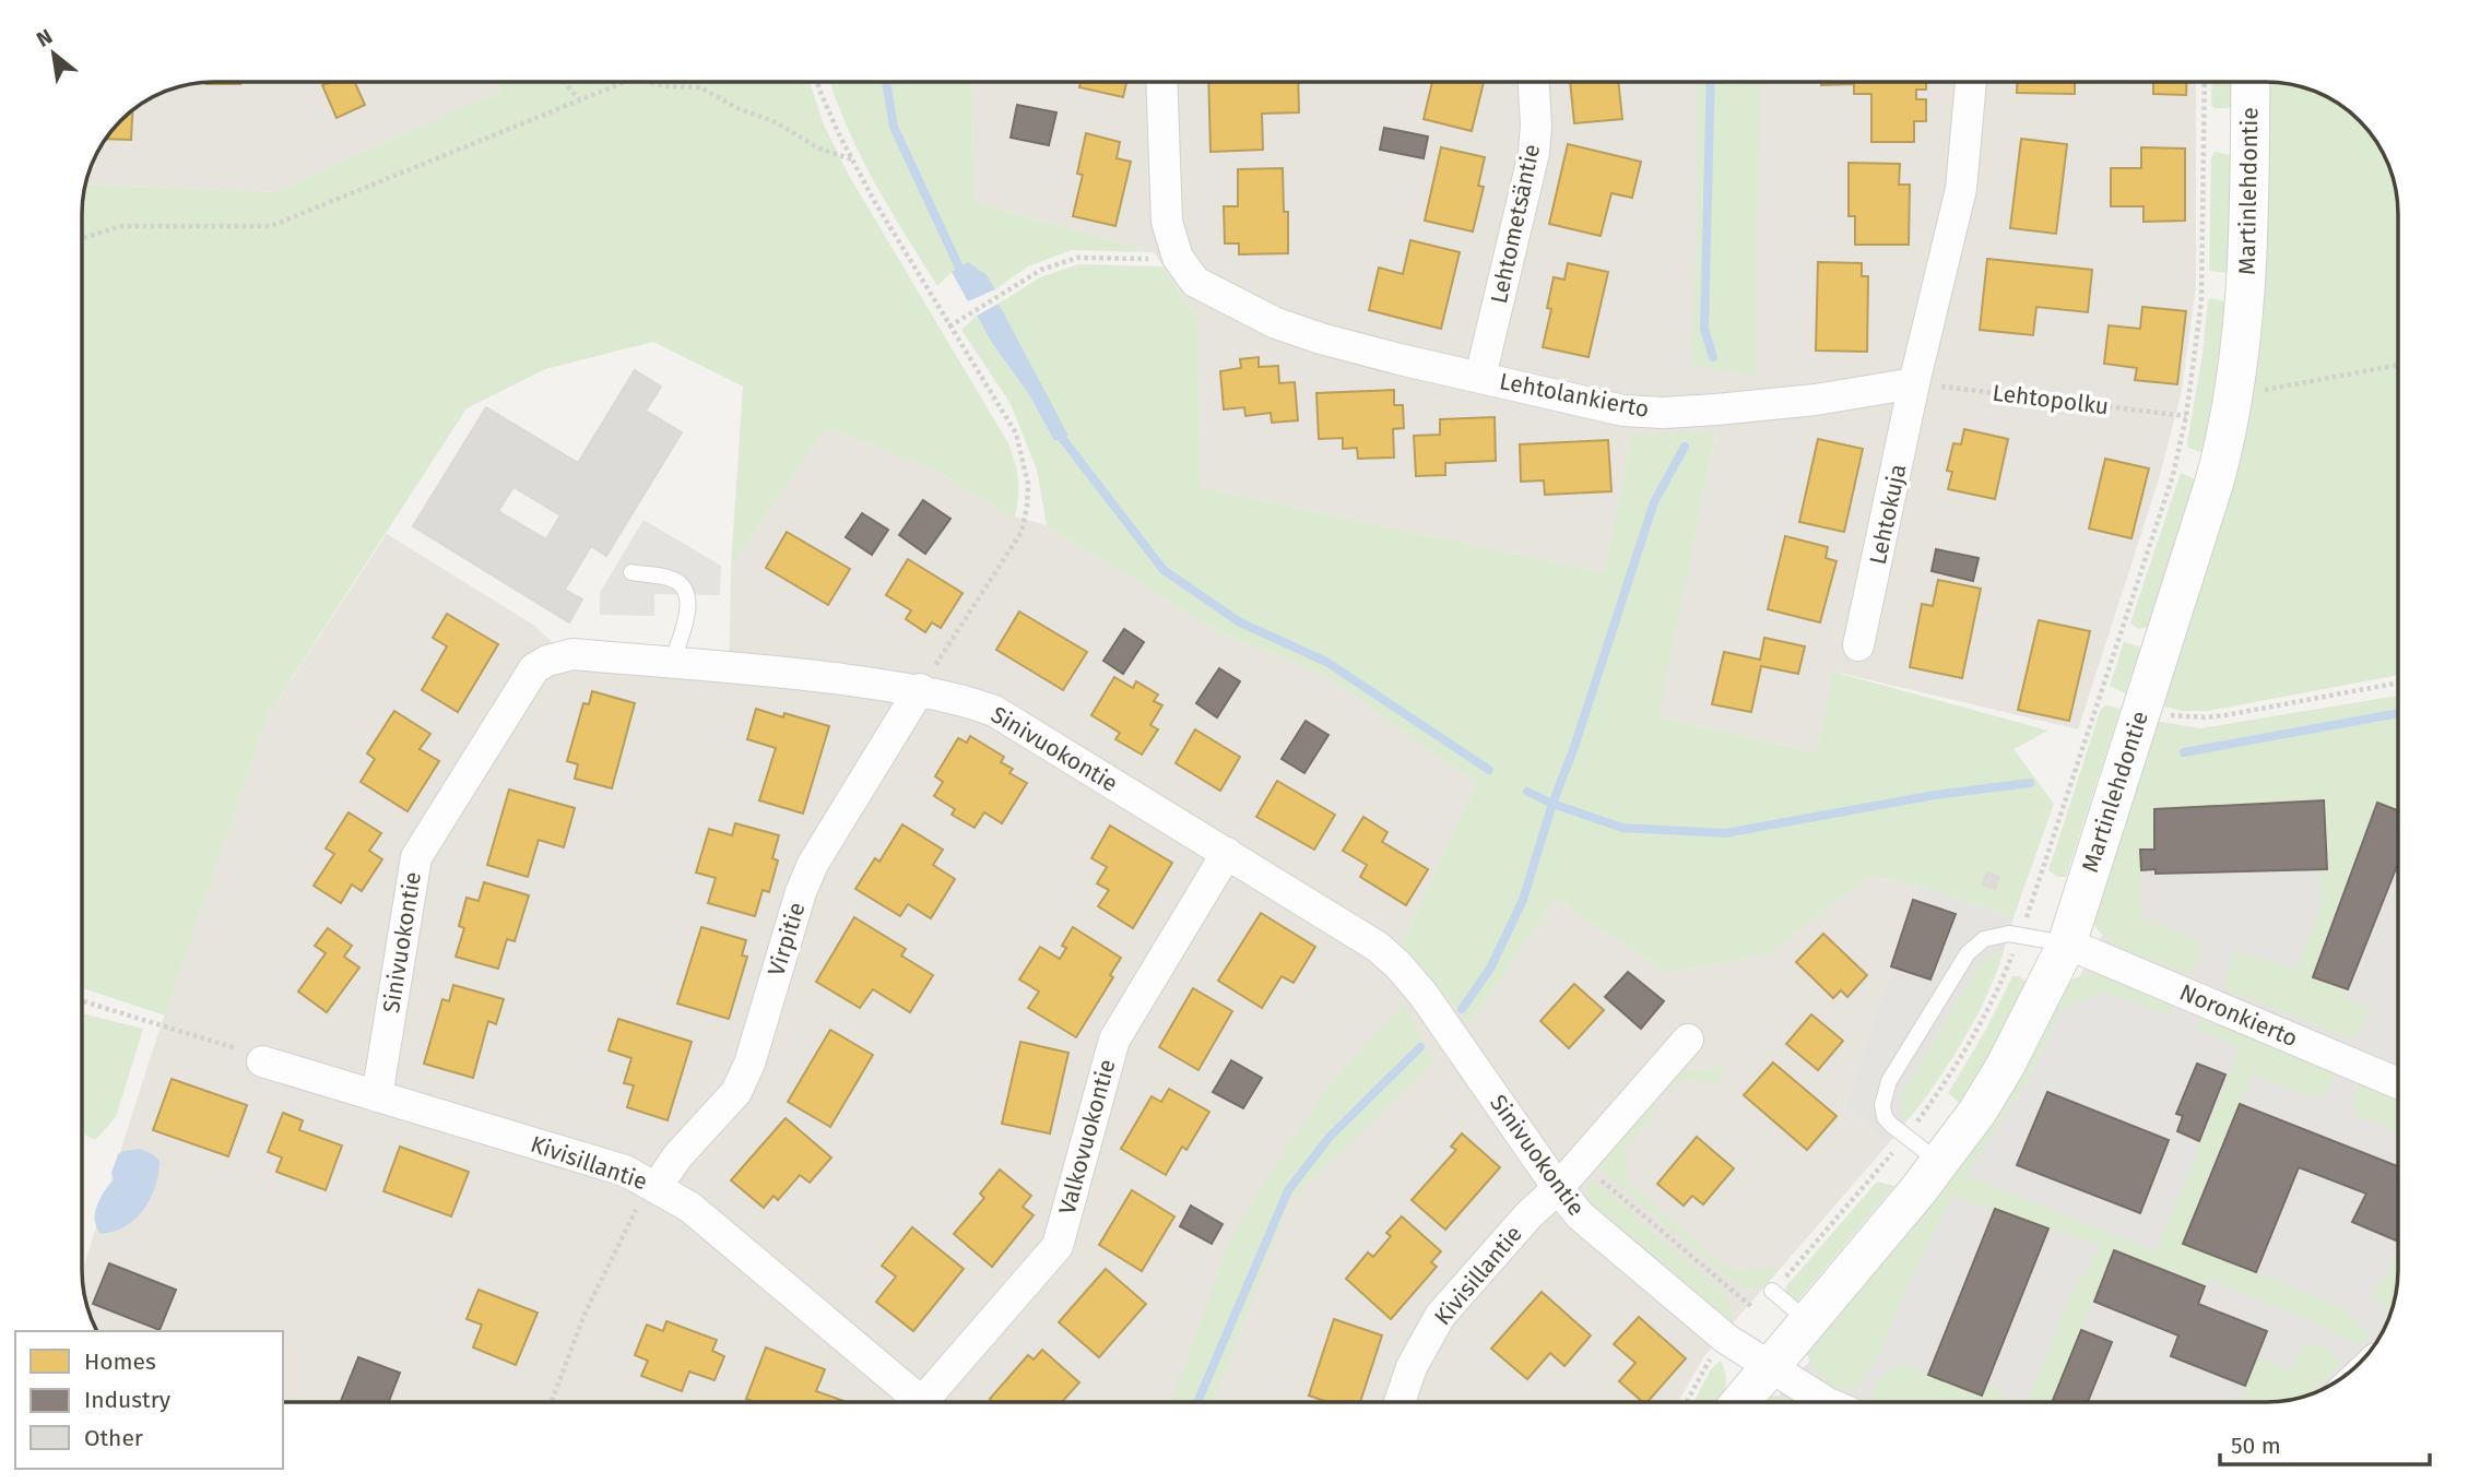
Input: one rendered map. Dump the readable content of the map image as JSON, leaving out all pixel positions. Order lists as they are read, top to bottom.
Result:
{
  "streets": {
    "street": [
      "Martinlehdontie",
      "Lehtometsäntie",
      "Lehtolankierto",
      "Lehtokuja",
      "Sinivuokontie",
      "Virpitie",
      "Noronkierto",
      "Valkovuokontie",
      "Kivisillantie"
    ],
    "path": ["Lehtopolku"]
  },
  "crossings": [
    ["Martinlehdontie", "Sinivuokontie"],
    ["Martinlehdontie", "Noronkierto"],
    ["Lehtometsäntie", "Lehtolankierto"],
    ["Lehtolankierto", "Lehtopolku"],
    ["Lehtolankierto", "Lehtokuja"],
    ["Lehtopolku", "Lehtokuja"],
    ["Sinivuokontie", "Virpitie"],
    ["Sinivuokontie", "Valkovuokontie"],
    ["Sinivuokontie", "Kivisillantie"],
    ["Virpitie", "Kivisillantie"]
  ],
  "legend": ["Homes", "Industry", "Other"],
  "scale_bar": "50 m",
  "north": "top left"
}
